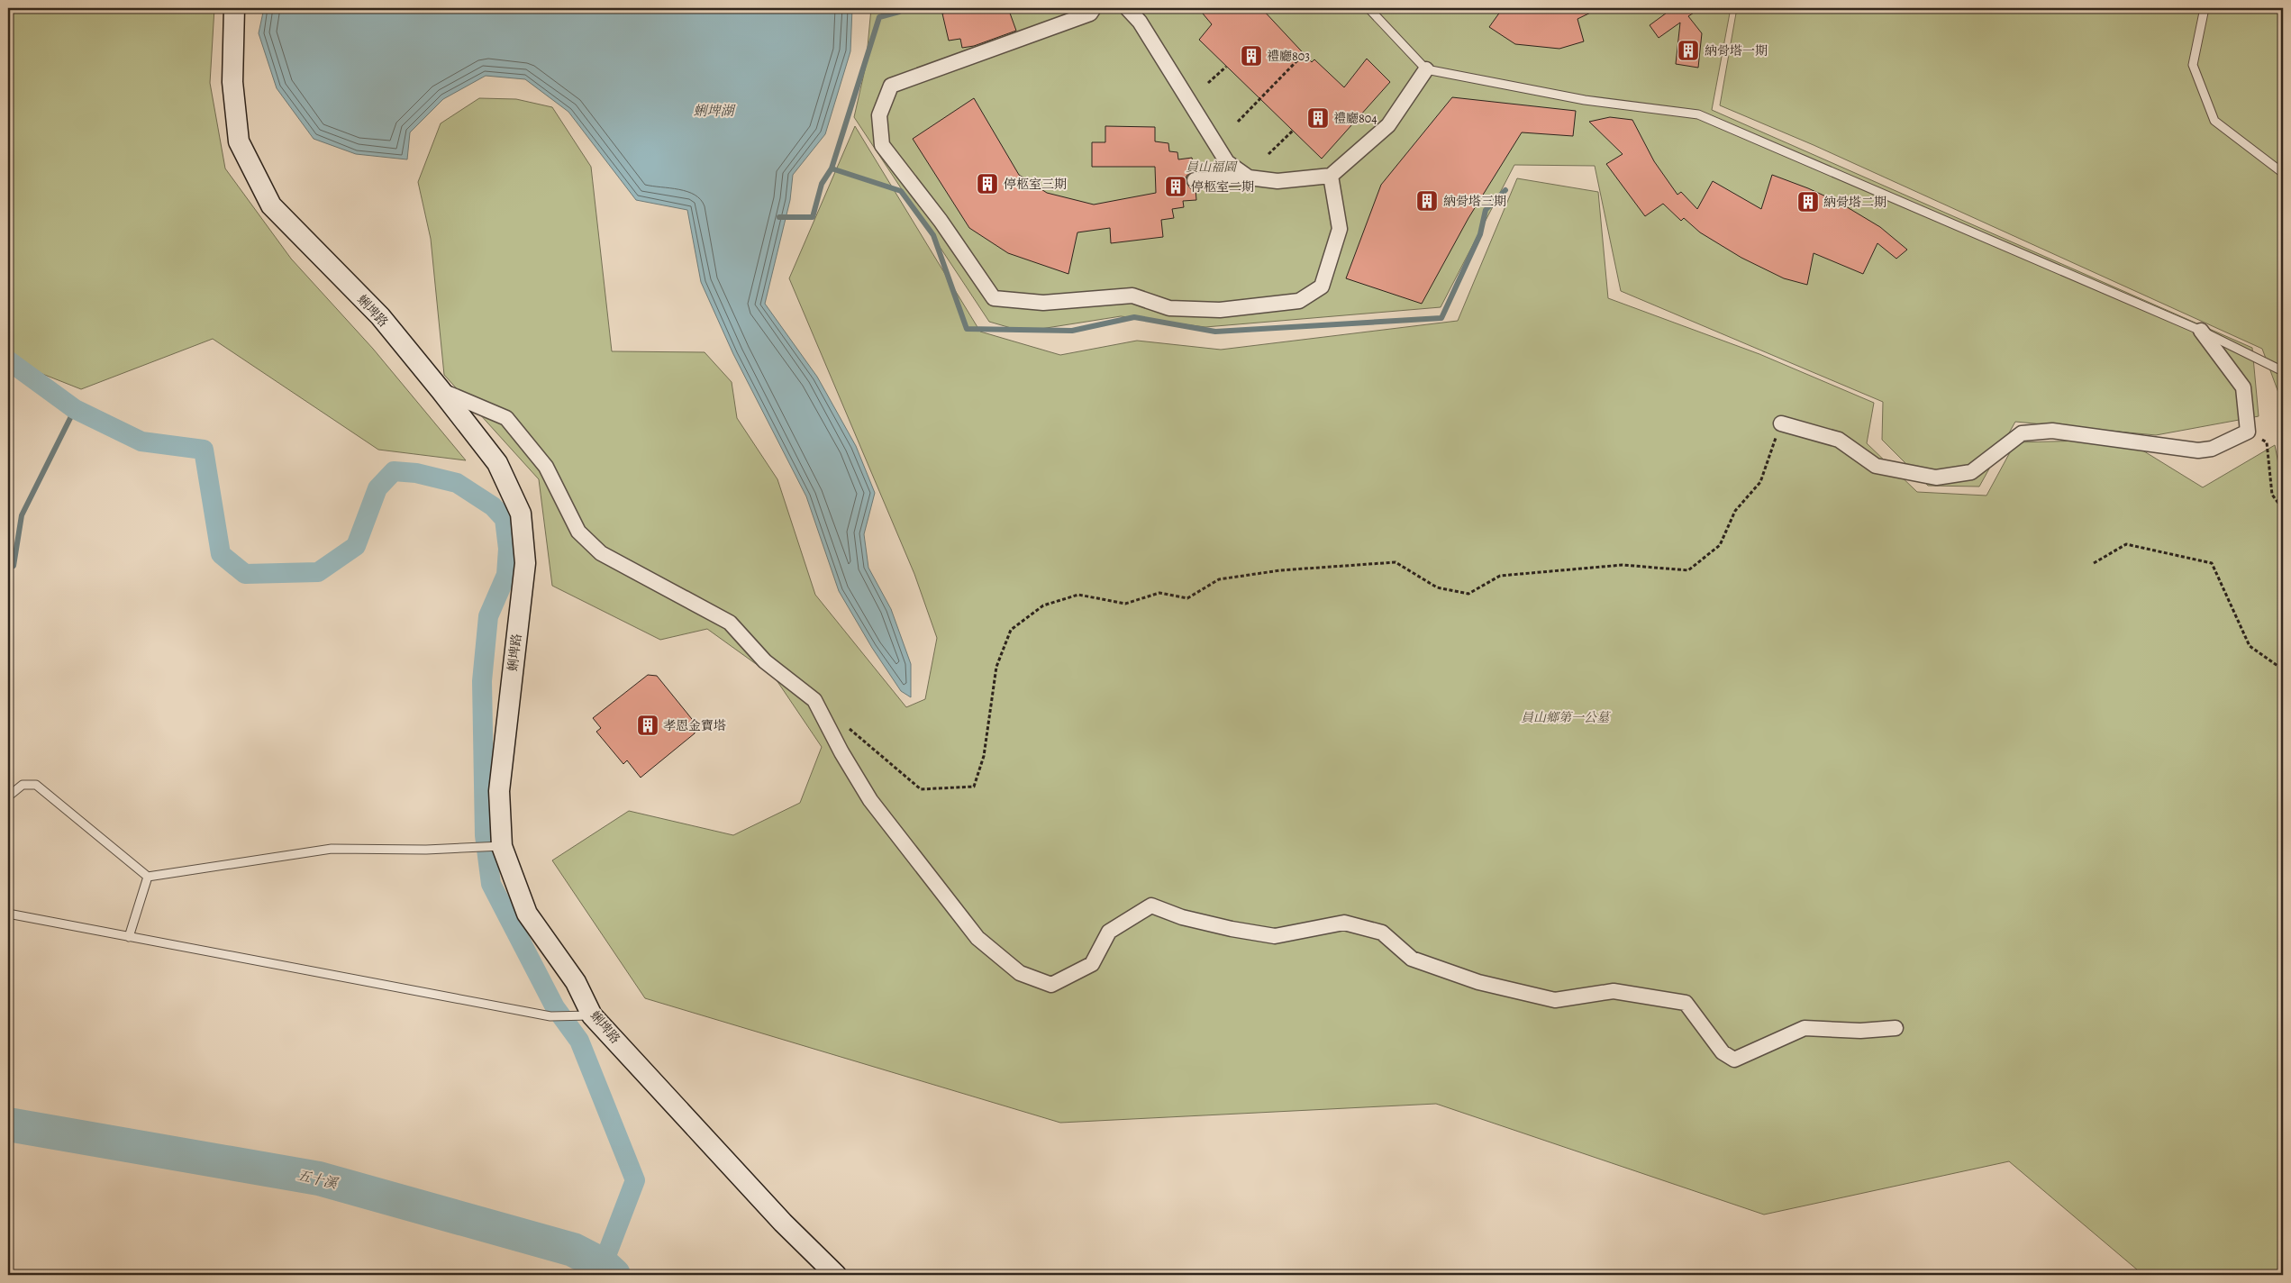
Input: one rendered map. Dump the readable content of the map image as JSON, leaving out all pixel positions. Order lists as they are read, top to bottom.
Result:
{
  "streets": {
    "street": ["蜊埤路"]
  },
  "water": ["蜊埤湖", "五十溪"],
  "parks": ["員山福園", "員山鄉第一公墓"],
  "places": {
    "building": [
      "納骨塔一期",
      "禮廳803",
      "禮廳804",
      "停柩室三期",
      "停柩室二期",
      "納骨塔三期",
      "納骨塔二期",
      "孝恩金寶塔"
    ]
  }
}
